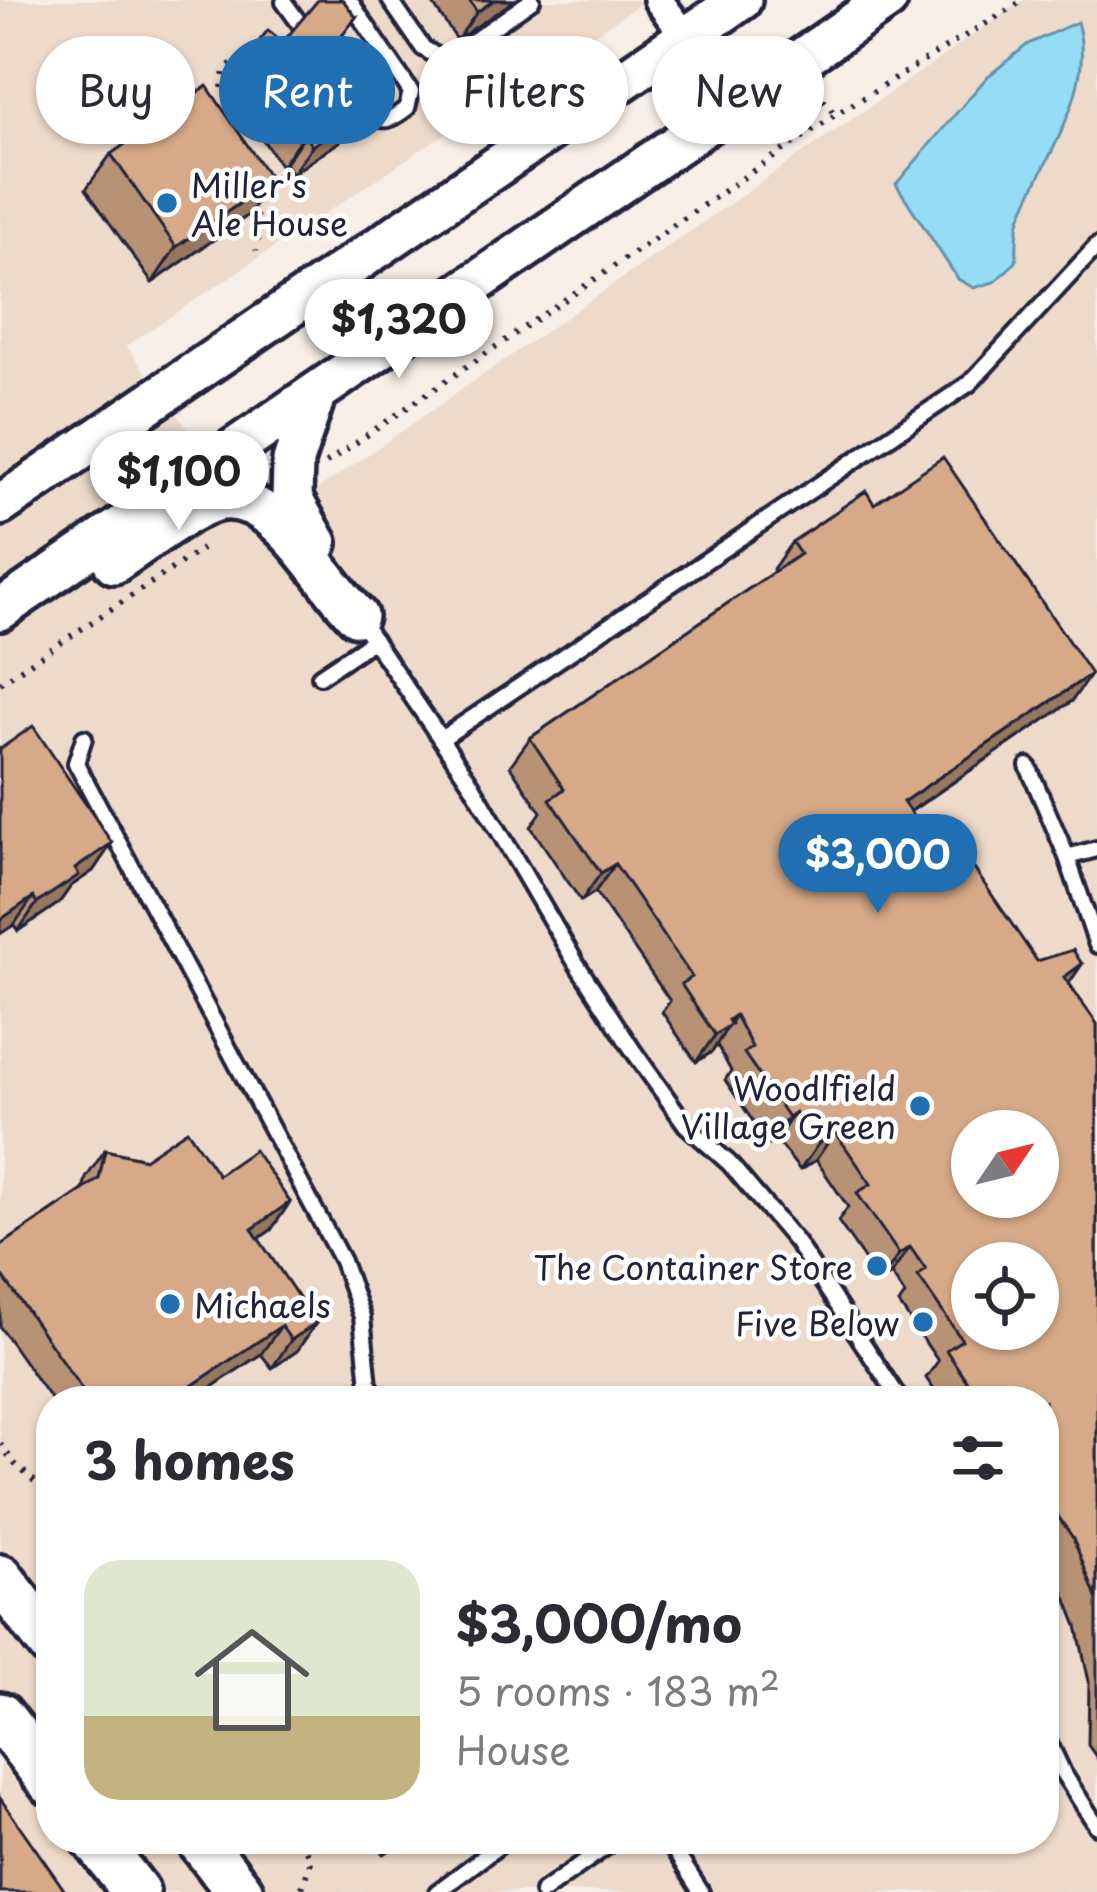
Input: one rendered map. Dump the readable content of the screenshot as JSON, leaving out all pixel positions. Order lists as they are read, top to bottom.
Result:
{
  "places": [
    "Miller's Ale House",
    "Woodlfield Village Green",
    "The Container Store",
    "Michaels",
    "Five Below"
  ],
  "north": "top right",
  "page": {
    "chip": [
      "Buy",
      "Rent",
      "Filters",
      "New"
    ],
    "price": ["$1,320", "$1,100", "$3,000"],
    "heading": "3 homes",
    "list": [
      {
        "name": "$3,000/mo",
        "note": "5 rooms · 183 m² · House"
      }
    ]
  }
}
